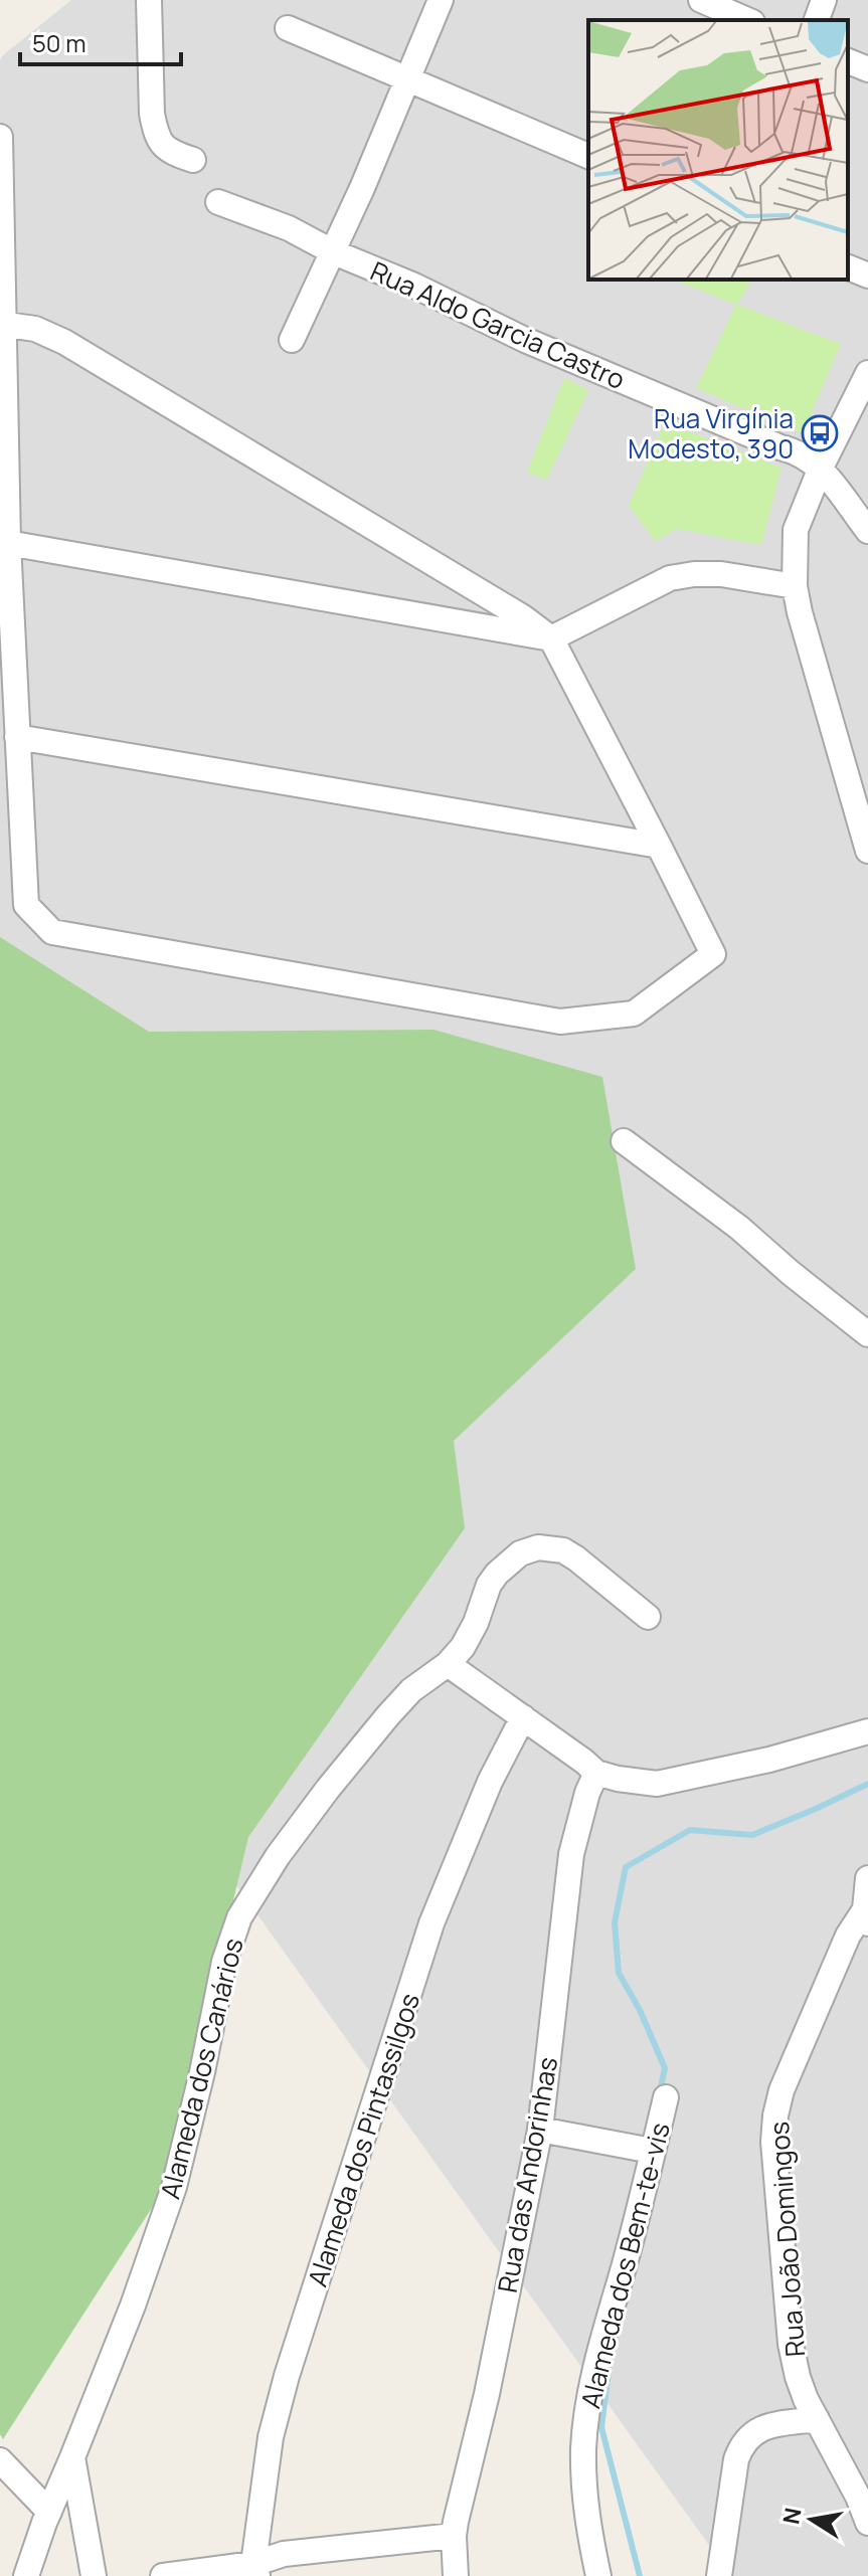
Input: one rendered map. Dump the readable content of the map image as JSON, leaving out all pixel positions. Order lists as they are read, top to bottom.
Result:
{
  "streets": {
    "street": [
      "Rua Aldo Garcia Castro",
      "Alameda dos Canários",
      "Alameda dos Pintassilgos",
      "Rua das Andorinhas",
      "Rua João Domingos",
      "Alameda dos Bem-te-vis"
    ]
  },
  "places": {
    "bus stop": ["Rua Virgínia Modesto, 390"]
  },
  "scale_bar": "50 m",
  "north": "left"
}
